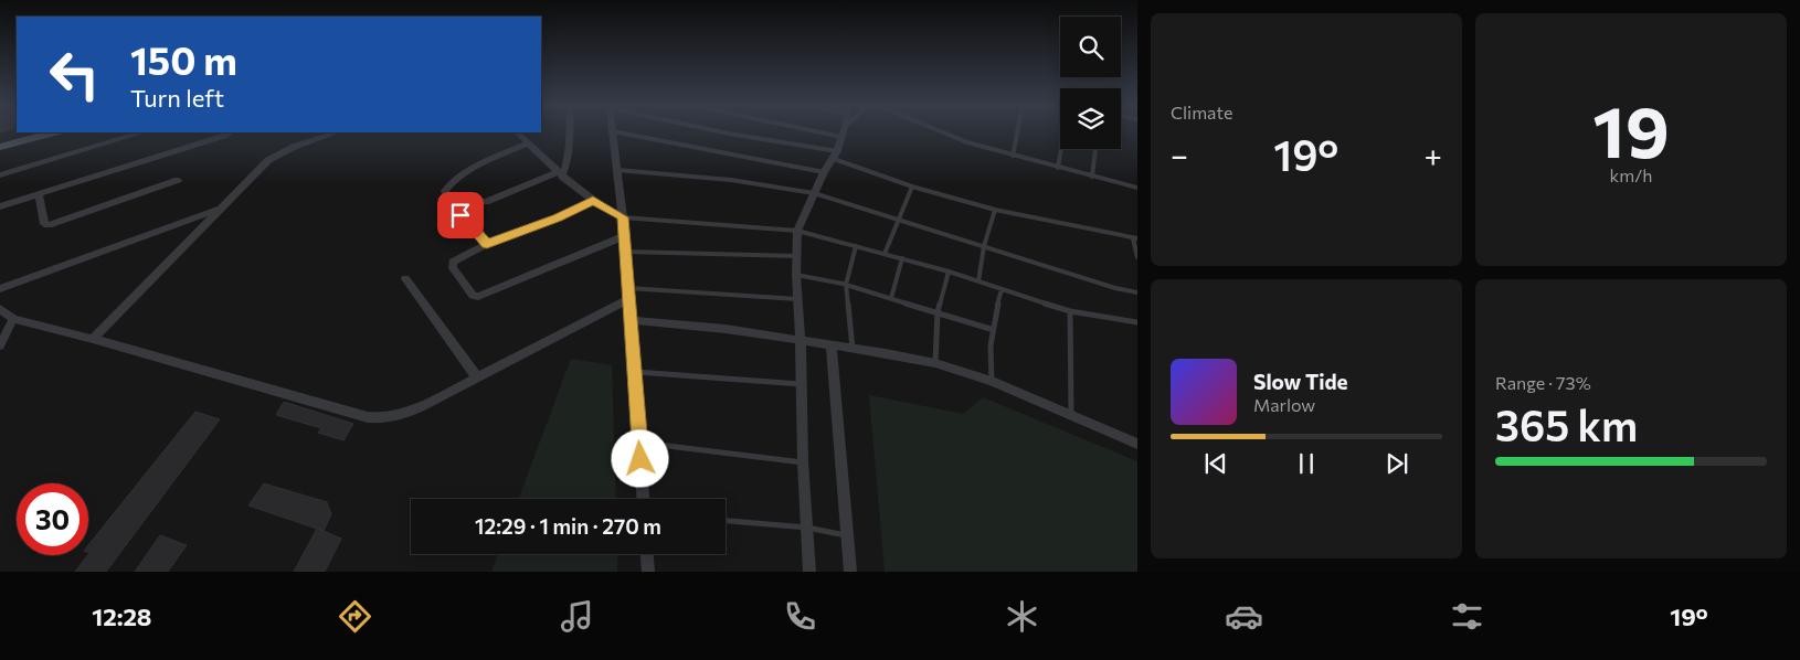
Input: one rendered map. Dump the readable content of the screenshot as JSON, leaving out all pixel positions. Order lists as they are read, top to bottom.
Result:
{
  "page": {
    "tile": [
      "Climate",
      ["19", "km/h"],
      ["Range · 73%", "365 km"]
    ],
    "turn": ["150 m", "Turn left"],
    "heat": ["−", "19°", "+"],
    "song": ["Slow Tide", "Marlow"],
    "limit": "30",
    "trip": "12:29 · 1 min · 270 m",
    "tabs": ["12:28", "19°"]
  }
}
